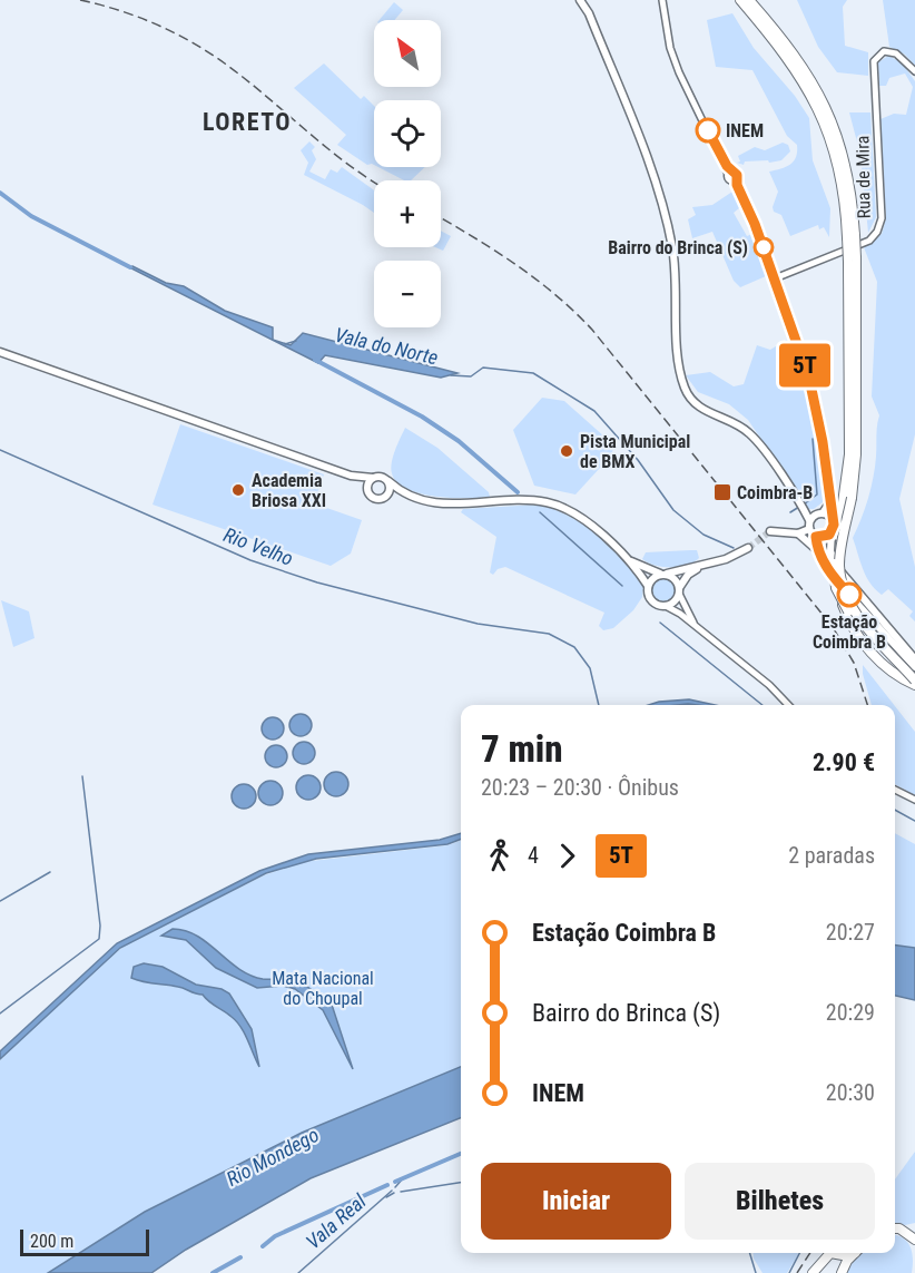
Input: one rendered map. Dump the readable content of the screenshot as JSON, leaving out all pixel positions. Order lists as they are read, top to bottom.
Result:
{
  "streets": {
    "street": ["Rua de Mira"]
  },
  "districts": ["LORETO"],
  "water": [
    "Vala do Norte",
    "Rio Velho",
    "Rio Mondego",
    "Vala Real"
  ],
  "parks": ["Mata Nacional do Choupal"],
  "places": {
    "other": [
      "INEM",
      "Bairro do Brinca (S)",
      "Pista Municipal de BMX",
      "Academia Briosa XXI",
      "Estação Coimbra B"
    ],
    "transit": ["Coimbra-B"]
  },
  "lines": ["bus line 5T"],
  "scale_bar": "200 m",
  "north": "top left",
  "page": {
    "on_map": "5T",
    "map_buttons": ["+", "−"],
    "heading": ["7 min", "20:23 – 20:30 · Ônibus", "2.90 €"],
    "legs": ["4", "5T", "2 paradas"],
    "list": [
      {
        "name": "Estação Coimbra B",
        "value": "20:27"
      },
      {
        "name": "Bairro do Brinca (S)",
        "value": "20:29"
      },
      {
        "name": "INEM",
        "value": "20:30"
      }
    ],
    "buttons": ["Iniciar", "Bilhetes"],
    "scale": "200 m"
  }
}
